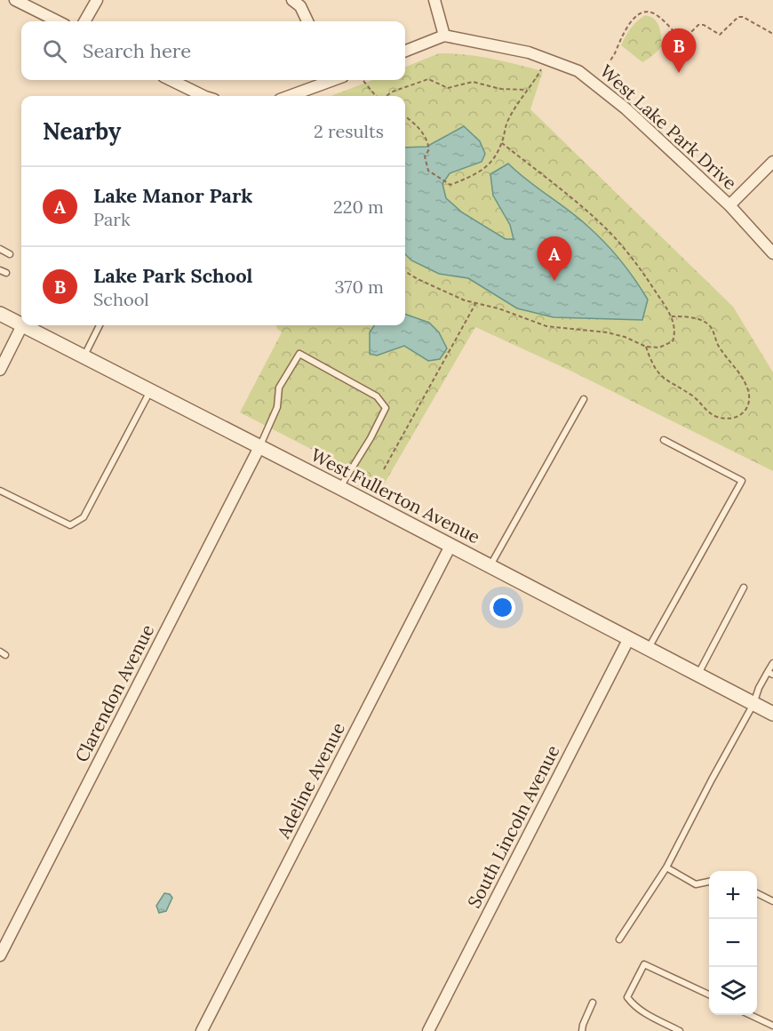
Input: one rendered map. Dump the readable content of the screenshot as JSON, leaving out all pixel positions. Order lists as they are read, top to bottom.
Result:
{
  "streets": {
    "street": [
      "West Lake Park Drive",
      "West Fullerton Avenue",
      "Clarendon Avenue",
      "Adeline Avenue",
      "South Lincoln Avenue"
    ]
  },
  "crossings": [
    ["West Fullerton Avenue", "Clarendon Avenue"],
    ["West Fullerton Avenue", "Adeline Avenue"],
    ["West Fullerton Avenue", "South Lincoln Avenue"]
  ],
  "page": {
    "search": "Search here",
    "pins": ["B", "A"],
    "heading": ["Nearby", "2 results"],
    "list": [
      {
        "mark": "A",
        "name": "Lake Manor Park",
        "note": "Park",
        "value": "220 m"
      },
      {
        "mark": "B",
        "name": "Lake Park School",
        "note": "School",
        "value": "370 m"
      }
    ],
    "map_buttons": ["+", "−"]
  }
}
